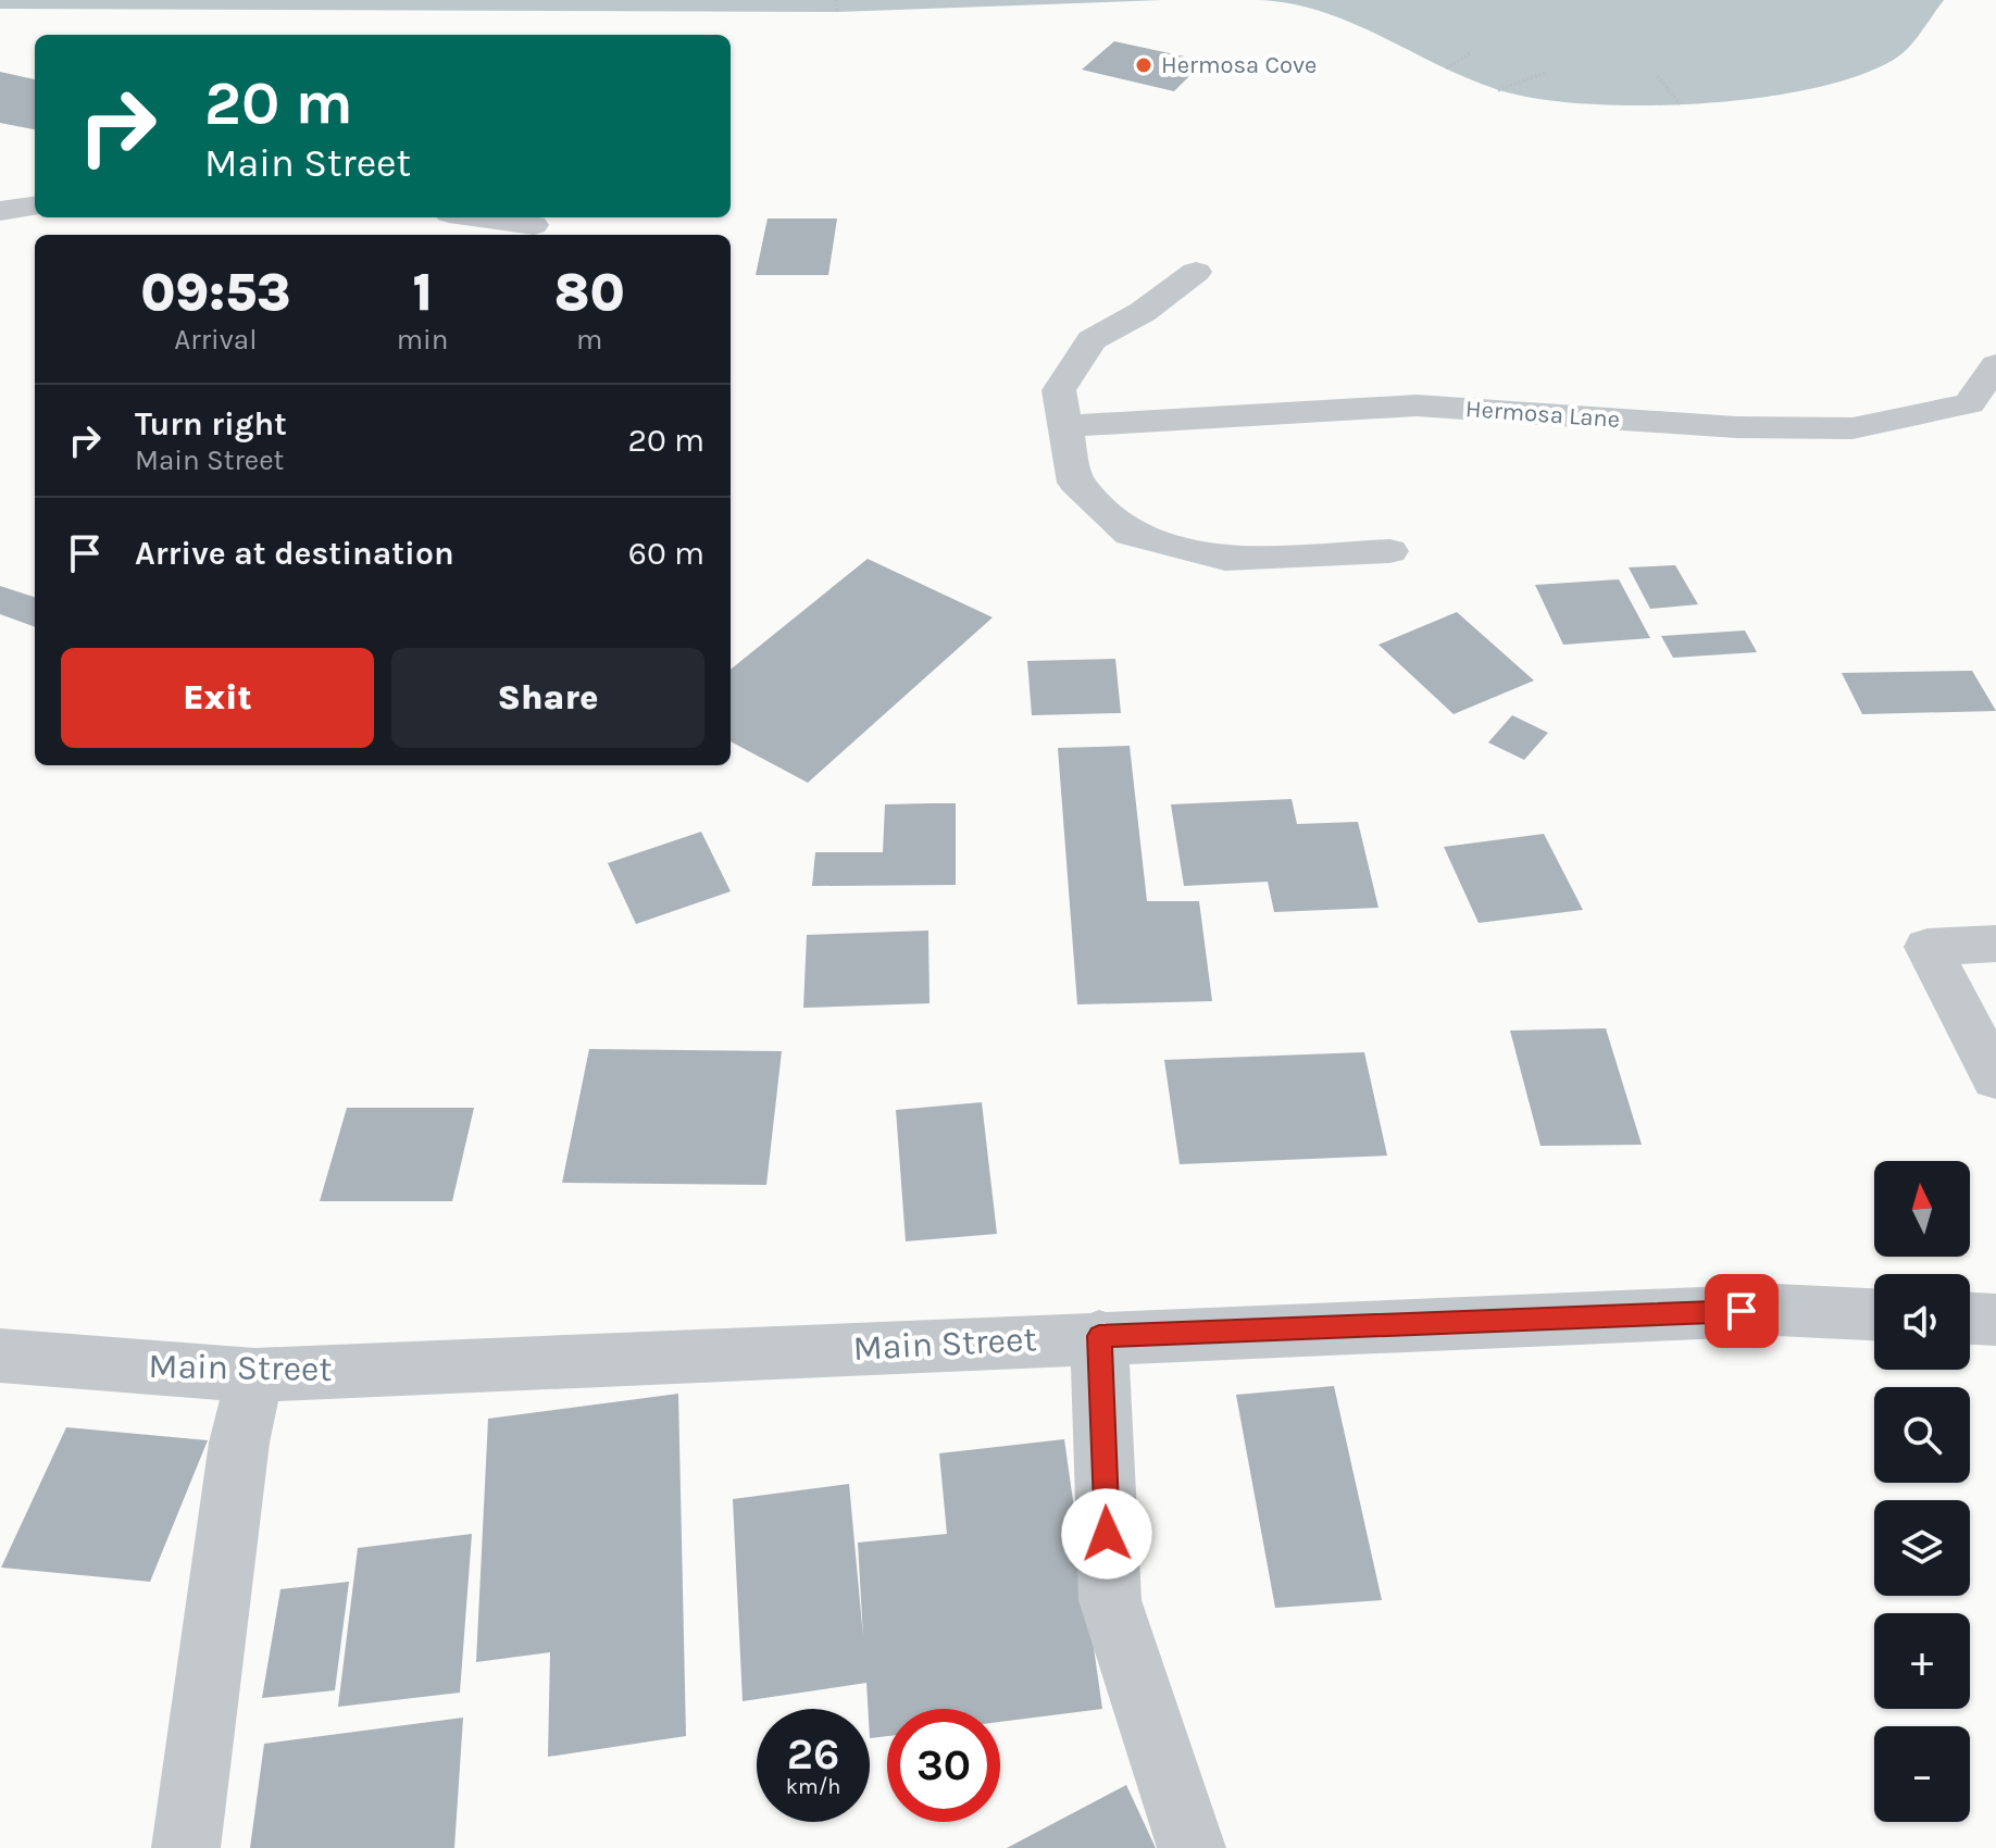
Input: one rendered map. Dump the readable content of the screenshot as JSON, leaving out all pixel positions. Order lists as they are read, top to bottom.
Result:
{
  "streets": {
    "street": ["Hermosa Lane", "Main Street"]
  },
  "places": ["Hermosa Cove"],
  "north": "top",
  "page": {
    "turn": ["20 m", "Main Street"],
    "eta": [
      "09:53",
      "Arrival",
      "1",
      "min",
      "80",
      "m"
    ],
    "list": [
      {
        "name": "Turn right",
        "note": "Main Street",
        "value": "20 m"
      },
      {
        "name": "Arrive at destination",
        "value": "60 m"
      }
    ],
    "buttons": ["Exit", "Share"],
    "map_buttons": ["+", "−"],
    "speed": "26 km/h",
    "limit": "30"
  }
}
